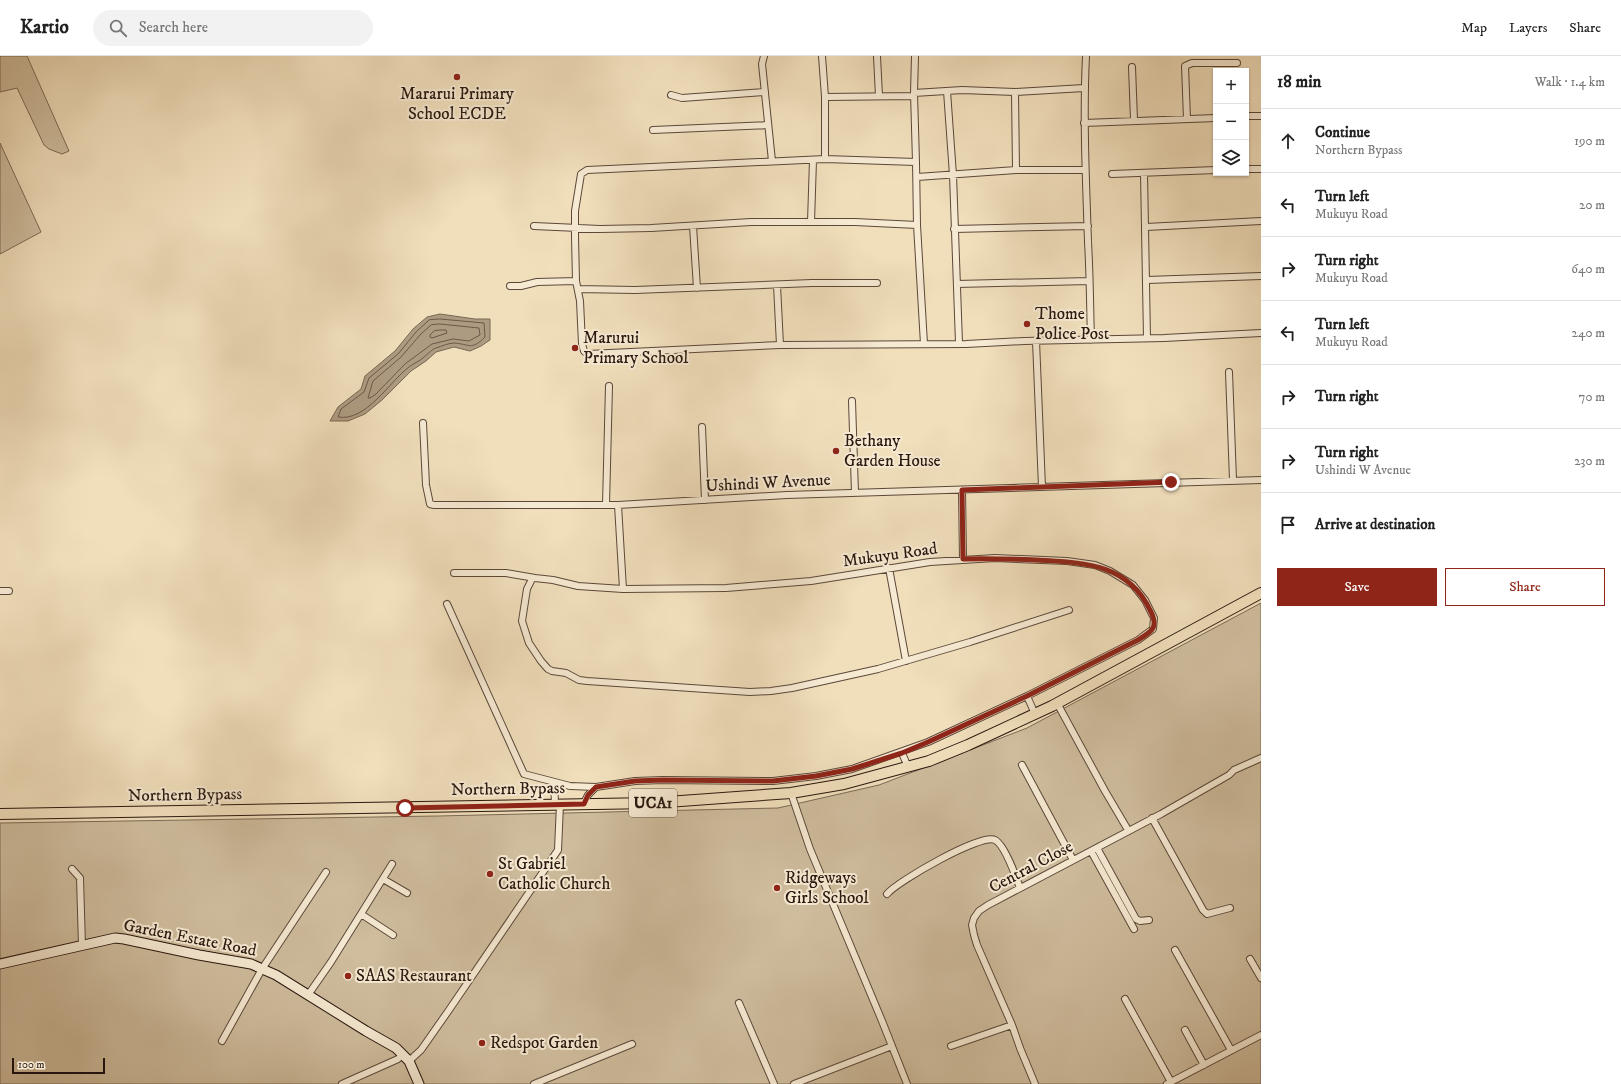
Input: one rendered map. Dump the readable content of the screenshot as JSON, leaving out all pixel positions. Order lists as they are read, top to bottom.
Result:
{
  "streets": {
    "main road": ["Northern Bypass", "UCA1"],
    "street": [
      "Ushindi W Avenue",
      "Mukuyu Road",
      "Central Close",
      "Garden Estate Road"
    ]
  },
  "places": [
    "Mararui Primary School ECDE",
    "Thome Police Post",
    "Marurui Primary School",
    "Bethany Garden House",
    "St Gabriel Catholic Church",
    "Ridgeways Girls School",
    "SAAS Restaurant",
    "Redspot Garden"
  ],
  "scale_bar": "100 m",
  "page": {
    "header": "Kartio",
    "search": "Search here",
    "nav": ["Map", "Layers", "Share"],
    "heading": ["18 min", "Walk · 1.4 km"],
    "map_buttons": ["+", "−"],
    "list": [
      ["Continue", "Northern Bypass", "190 m"],
      ["Turn left", "Mukuyu Road", "20 m"],
      ["Turn right", "Mukuyu Road", "640 m"],
      ["Turn left", "Mukuyu Road", "240 m"],
      ["Turn right", "70 m"],
      ["Turn right", "Ushindi W Avenue", "230 m"],
      "Arrive at destination"
    ],
    "buttons": ["Save", "Share"],
    "scale": "100 m"
  }
}
